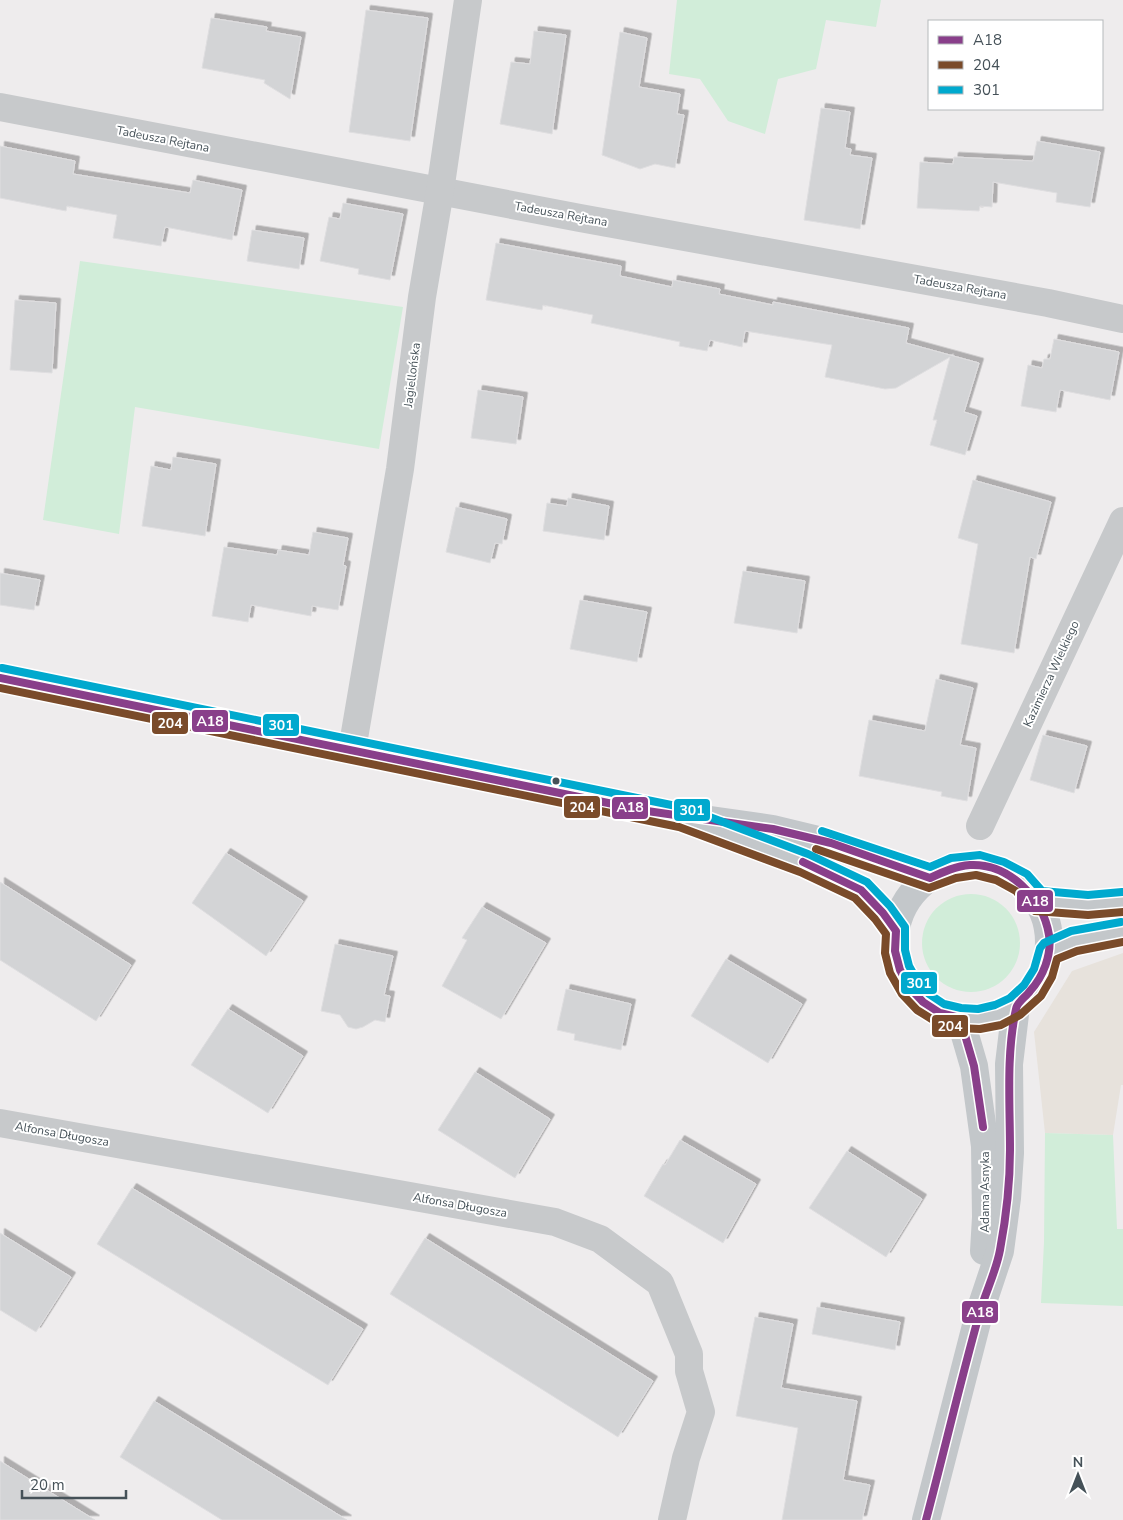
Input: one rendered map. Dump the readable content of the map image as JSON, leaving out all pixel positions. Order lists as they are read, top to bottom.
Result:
{
  "streets": {
    "main road": ["Adama Asnyka"],
    "street": [
      "Tadeusza Rejtana",
      "Jagiellońska",
      "Kazimierza Wielkiego",
      "Alfonsa Długosza"
    ]
  },
  "crossings": [
    ["Tadeusza Rejtana", "Jagiellońska"]
  ],
  "lines": ["transit line 301", "transit line A18", "transit line 204"],
  "legend": ["A18", "204", "301"],
  "scale_bar": "20 m",
  "north": "top"
}
